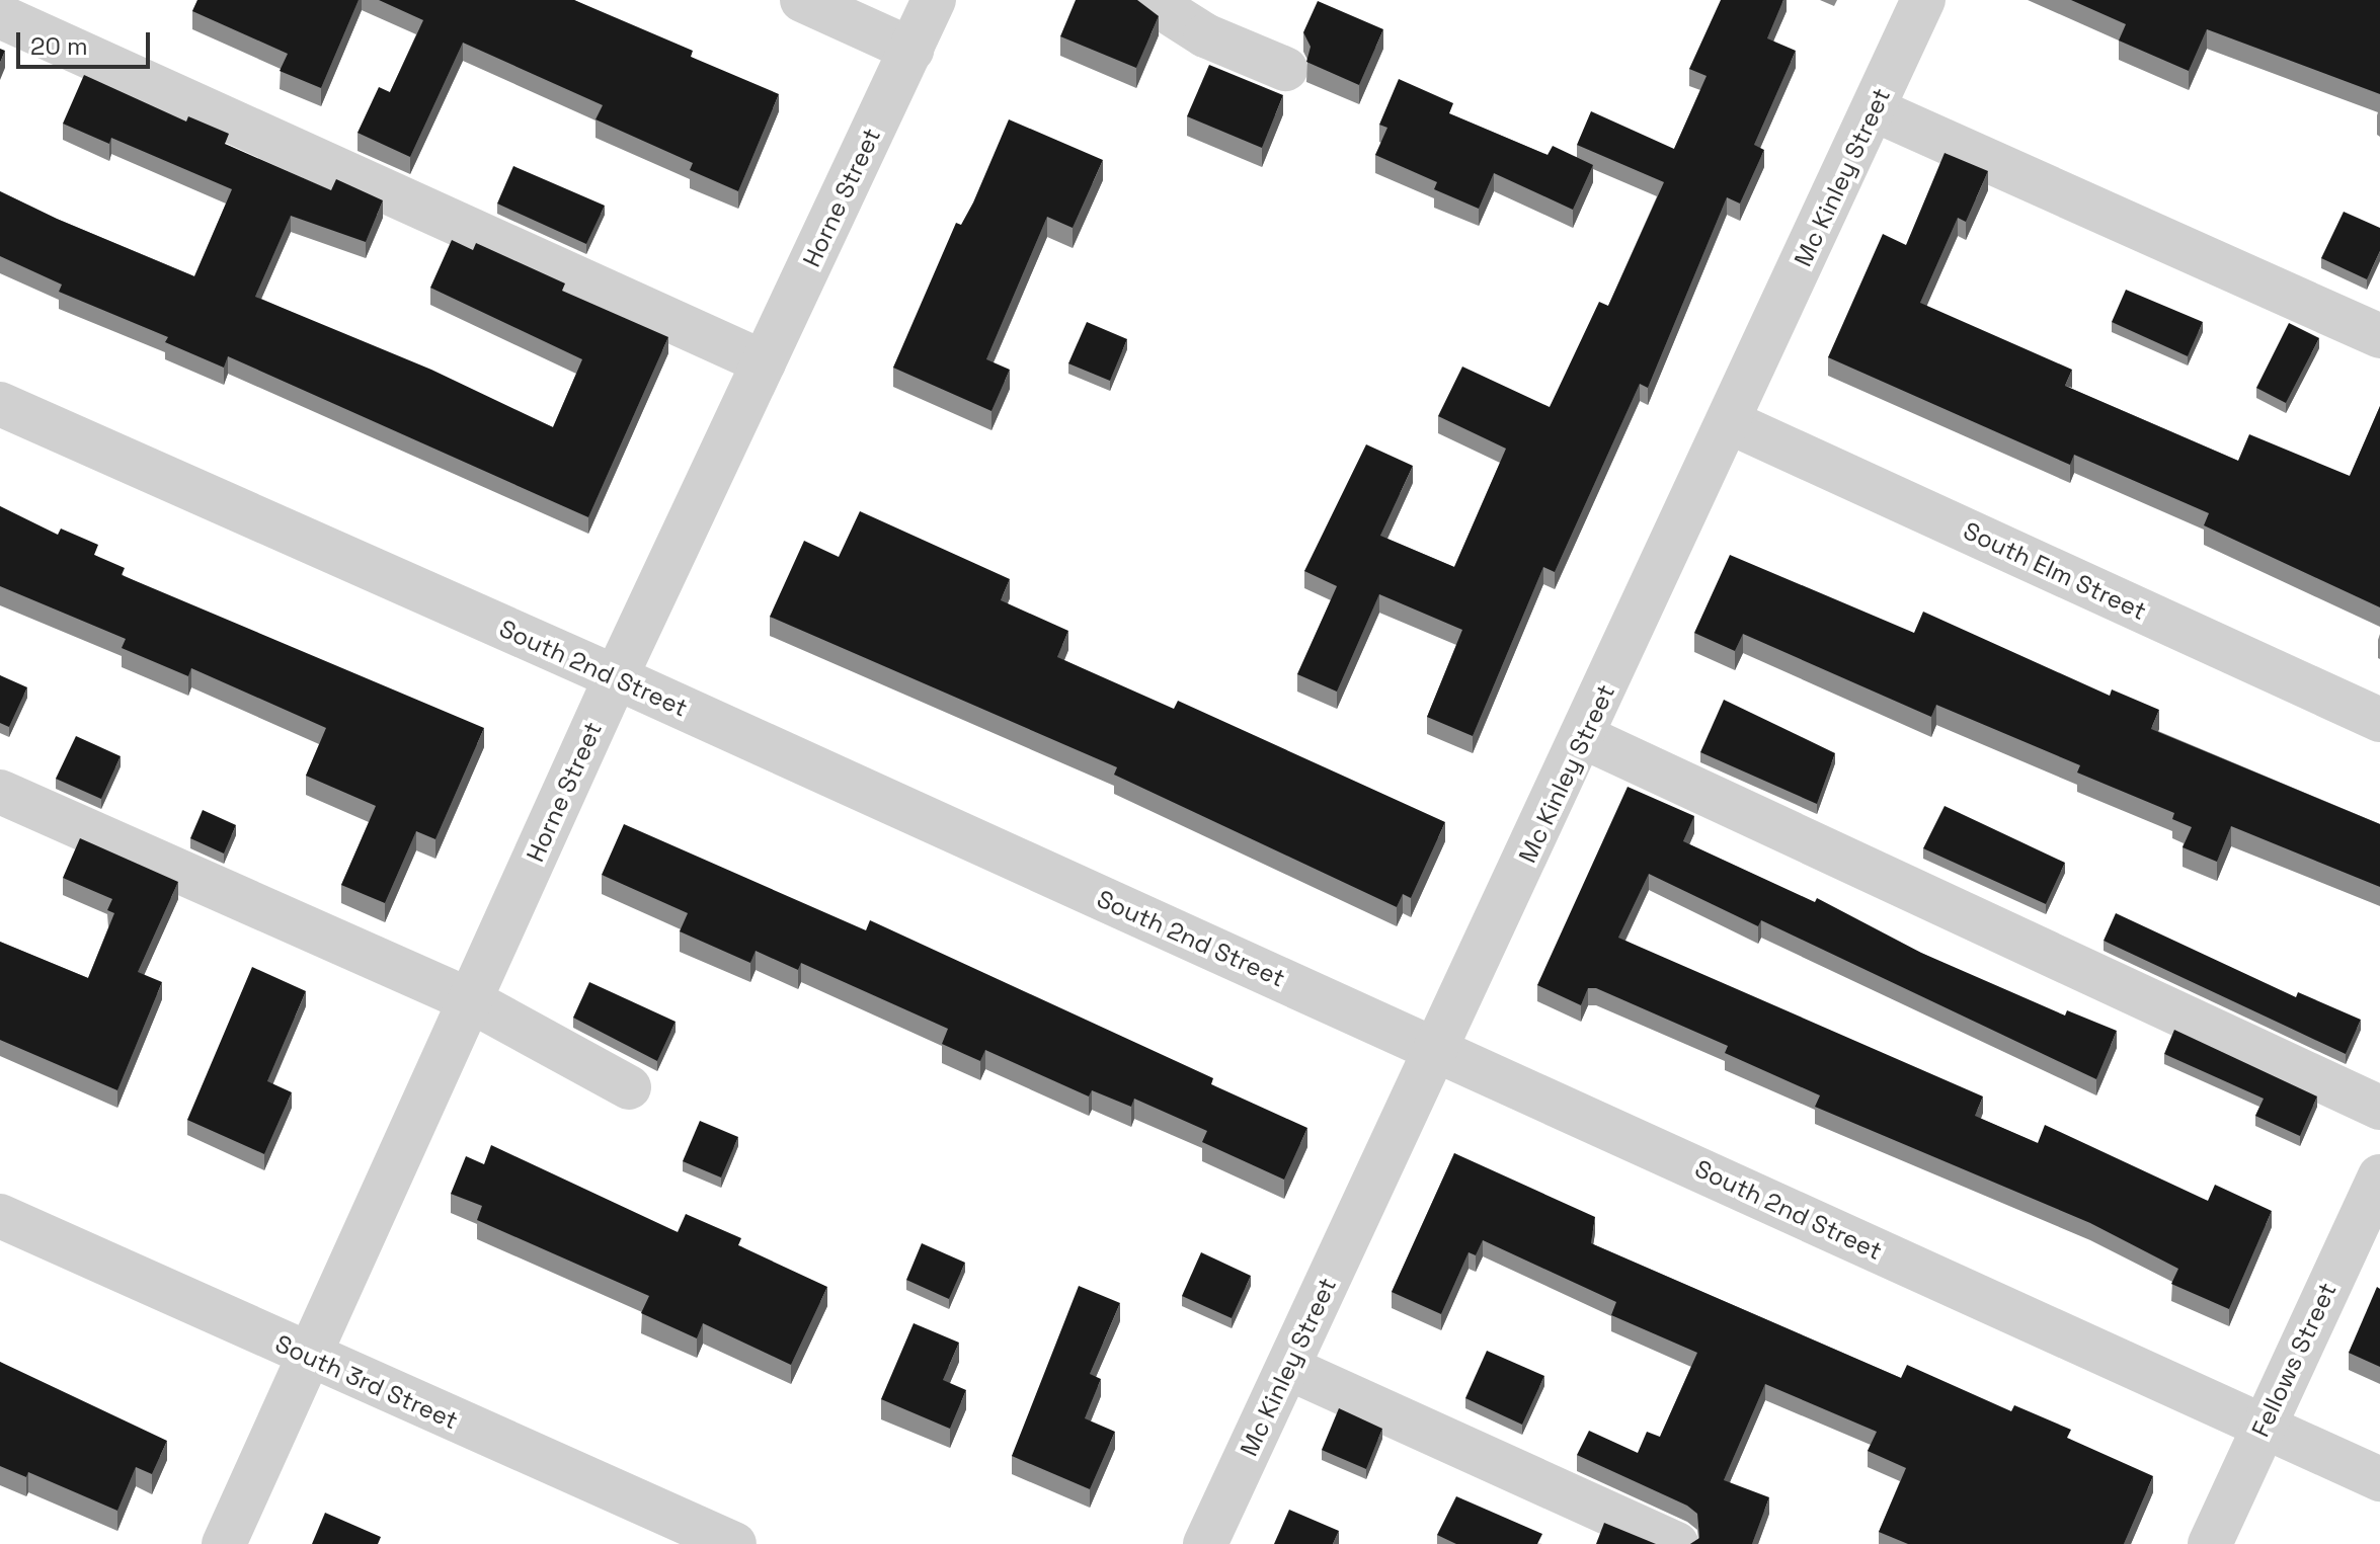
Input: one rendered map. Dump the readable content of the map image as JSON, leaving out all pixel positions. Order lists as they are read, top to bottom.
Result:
{
  "streets": {
    "street": [
      "Mc Kinley Street",
      "Horne Street",
      "South Elm Street",
      "South 2nd Street",
      "Fellows Street",
      "South 3rd Street"
    ]
  },
  "crossings": [
    ["Mc Kinley Street", "South Elm Street"],
    ["Mc Kinley Street", "South 2nd Street"],
    ["Horne Street", "South 2nd Street"],
    ["Horne Street", "South 3rd Street"],
    ["South 2nd Street", "Fellows Street"]
  ],
  "scale_bar": "20 m"
}
